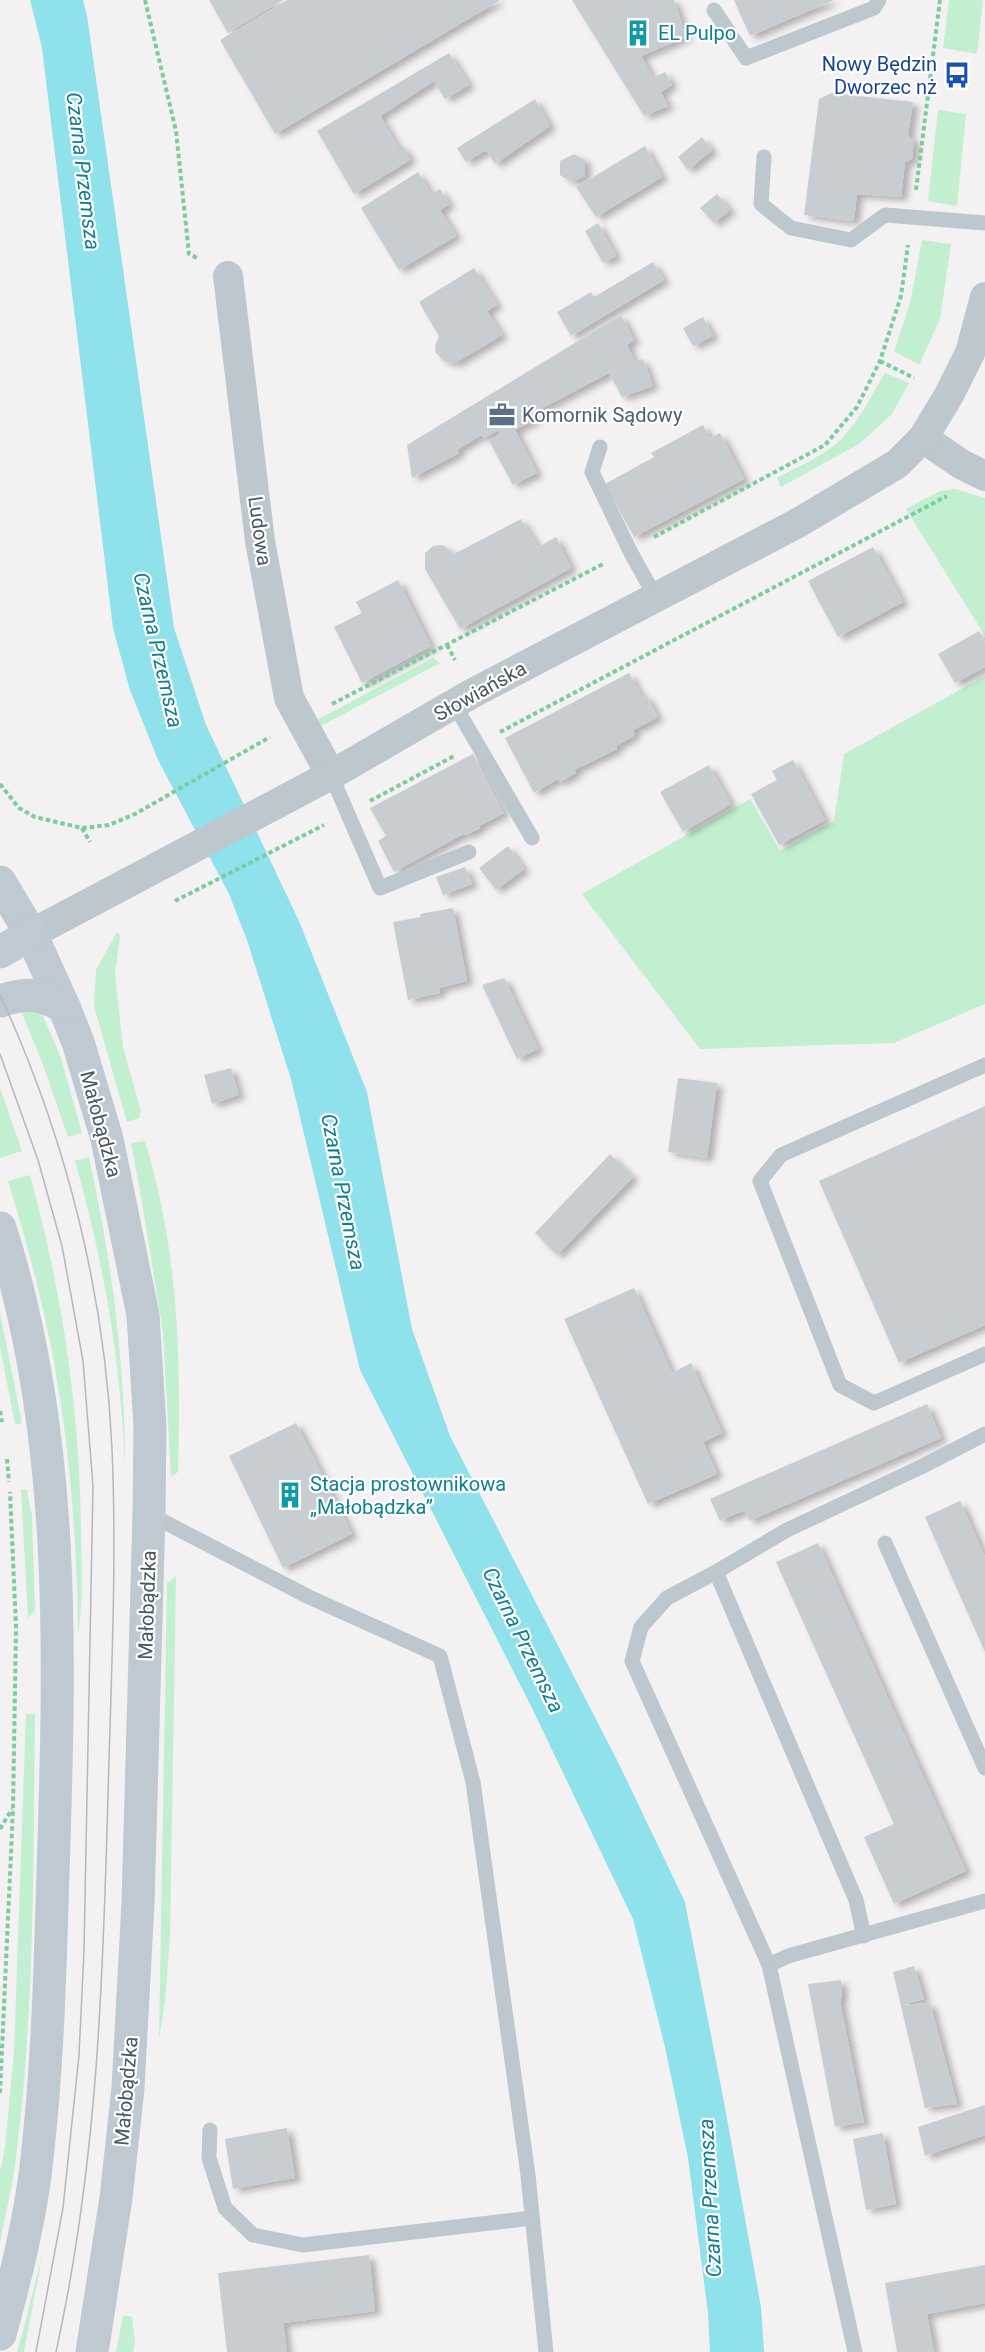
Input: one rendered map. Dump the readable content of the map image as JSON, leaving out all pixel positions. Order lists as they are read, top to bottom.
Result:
{
  "streets": {
    "street": ["Ludowa", "Słowiańska", "Małobądzka"]
  },
  "crossings": [
    ["Ludowa", "Słowiańska"],
    ["Słowiańska", "Małobądzka"]
  ],
  "water": ["Czarna Przemsza"],
  "places": {
    "building": ["EL Pulpo", "Stacja prostownikowa „Małobądzka”"],
    "bus stop": ["Nowy Będzin Dworzec nż"],
    "office": ["Komornik Sądowy"]
  }
}
